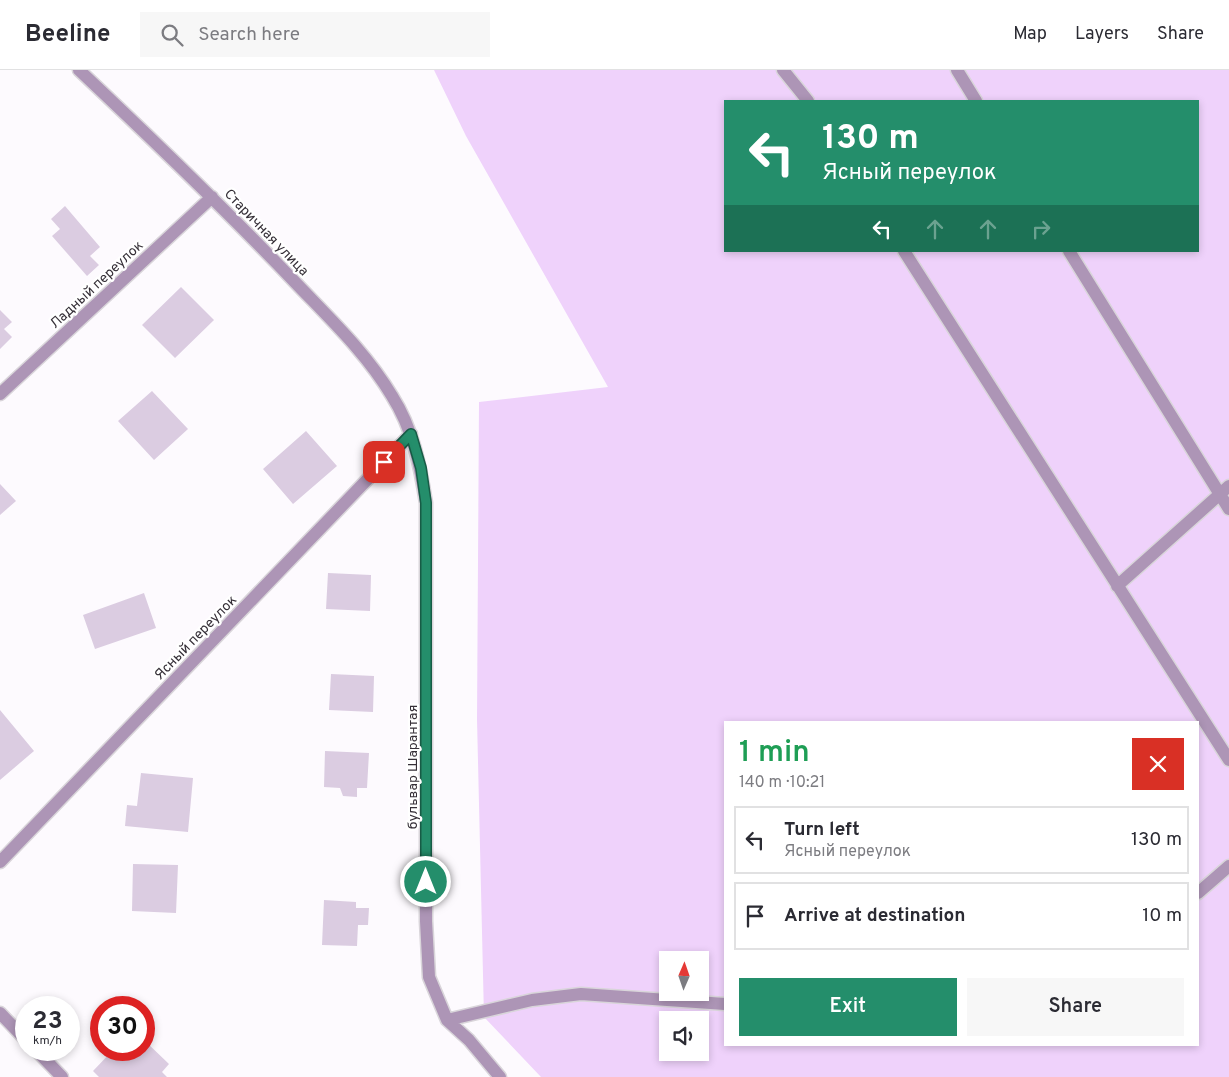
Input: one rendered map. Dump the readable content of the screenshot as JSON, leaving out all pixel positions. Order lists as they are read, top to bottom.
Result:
{
  "streets": {
    "street": [
      "Старичная улица",
      "Ладный переулок",
      "Ясный переулок",
      "бульвар Шарантая"
    ]
  },
  "crossings": [
    ["Старичная улица", "Ладный переулок"],
    ["Старичная улица", "Ясный переулок"],
    ["Старичная улица", "бульвар Шарантая"],
    ["Ясный переулок", "бульвар Шарантая"]
  ],
  "north": "top",
  "page": {
    "header": "Beeline",
    "search": "Search here",
    "nav": ["Map", "Layers", "Share"],
    "turn": ["130 m", "Ясный переулок"],
    "heading": ["1 min", "140 m · 10:21"],
    "list": [
      {
        "name": "Turn left",
        "note": "Ясный переулок",
        "value": "130 m"
      },
      {
        "name": "Arrive at destination",
        "value": "10 m"
      }
    ],
    "buttons": ["Exit", "Share"],
    "speed": "23 km/h",
    "limit": "30"
  }
}
